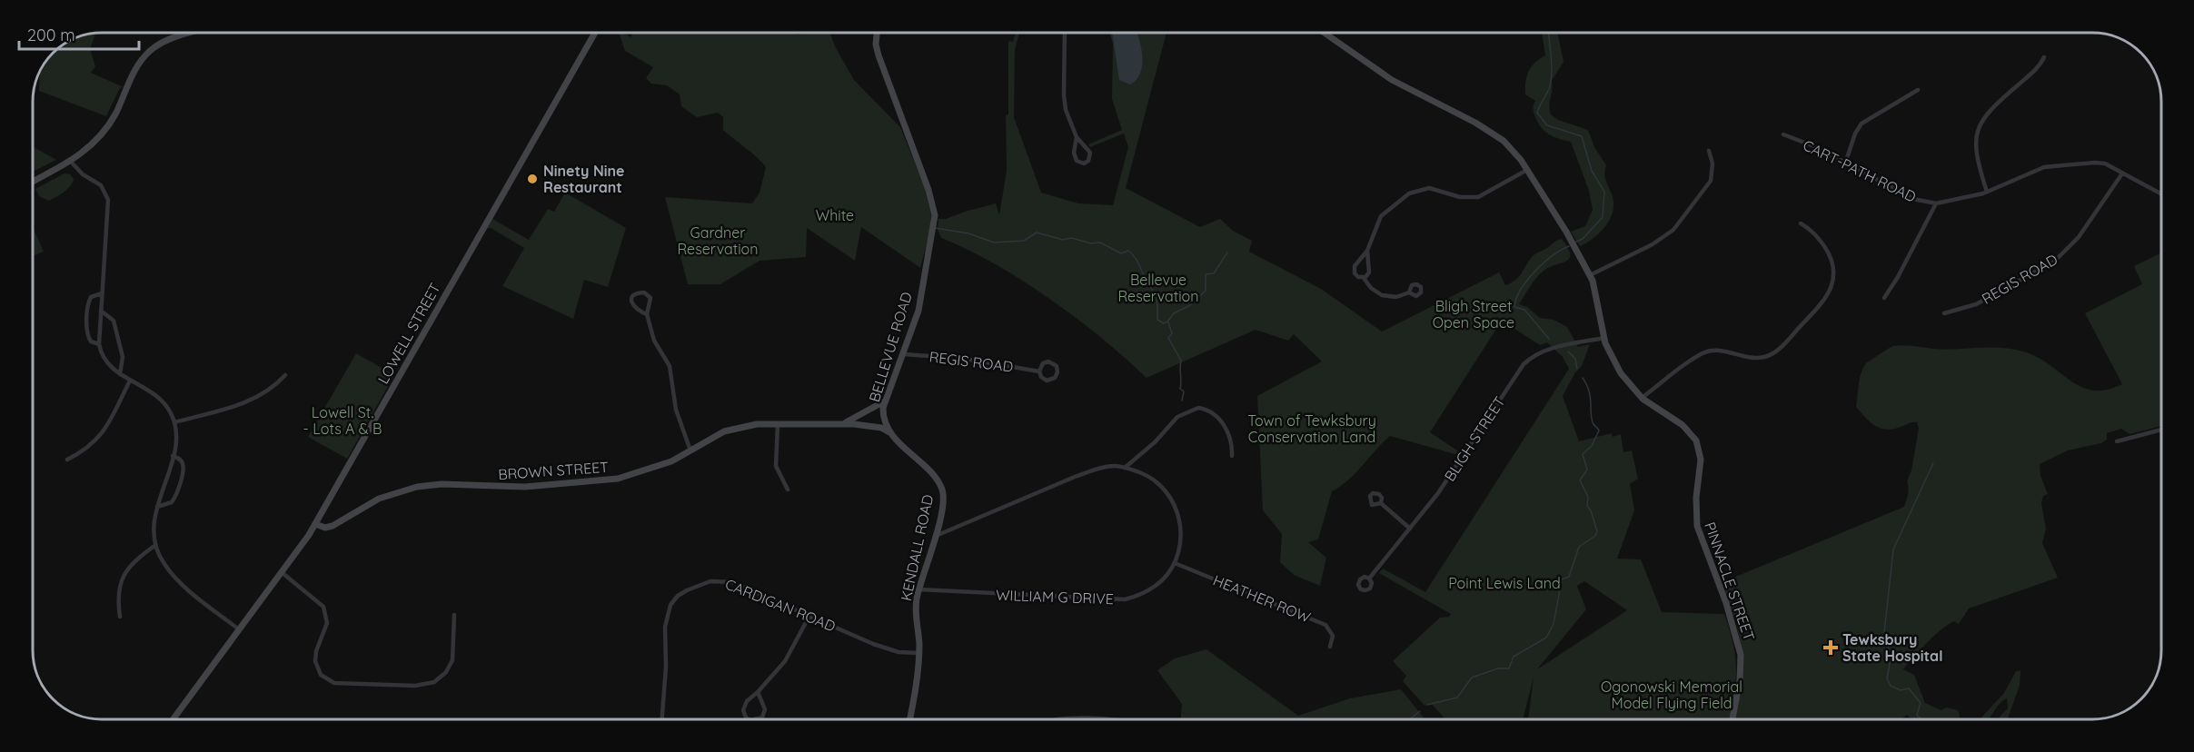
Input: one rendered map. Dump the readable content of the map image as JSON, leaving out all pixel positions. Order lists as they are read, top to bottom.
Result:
{
  "streets": {
    "street": [
      "CART-PATH ROAD",
      "REGIS ROAD",
      "LOWELL STREET",
      "BELLEVUE ROAD",
      "BLIGH STREET",
      "BROWN STREET",
      "KENDALL ROAD",
      "PINNACLE STREET",
      "WILLIAM G DRIVE",
      "HEATHER ROW",
      "CARDIGAN ROAD"
    ]
  },
  "crossings": [
    ["REGIS ROAD", "BELLEVUE ROAD"],
    ["LOWELL STREET", "BROWN STREET"],
    ["BELLEVUE ROAD", "BROWN STREET"],
    ["BELLEVUE ROAD", "KENDALL ROAD"],
    ["BLIGH STREET", "PINNACLE STREET"],
    ["BROWN STREET", "KENDALL ROAD"],
    ["KENDALL ROAD", "WILLIAM G DRIVE"],
    ["KENDALL ROAD", "CARDIGAN ROAD"],
    ["WILLIAM G DRIVE", "HEATHER ROW"]
  ],
  "parks": [
    "White",
    "Gardner Reservation",
    "Bellevue Reservation",
    "Bligh Street Open Space",
    "Lowell St. - Lots A & B",
    "Town of Tewksbury Conservation Land",
    "Point Lewis Land",
    "Ogonowski Memorial Model Flying Field"
  ],
  "places": {
    "other": ["Ninety Nine Restaurant"],
    "health": ["Tewksbury State Hospital"]
  },
  "scale_bar": "200 m"
}
